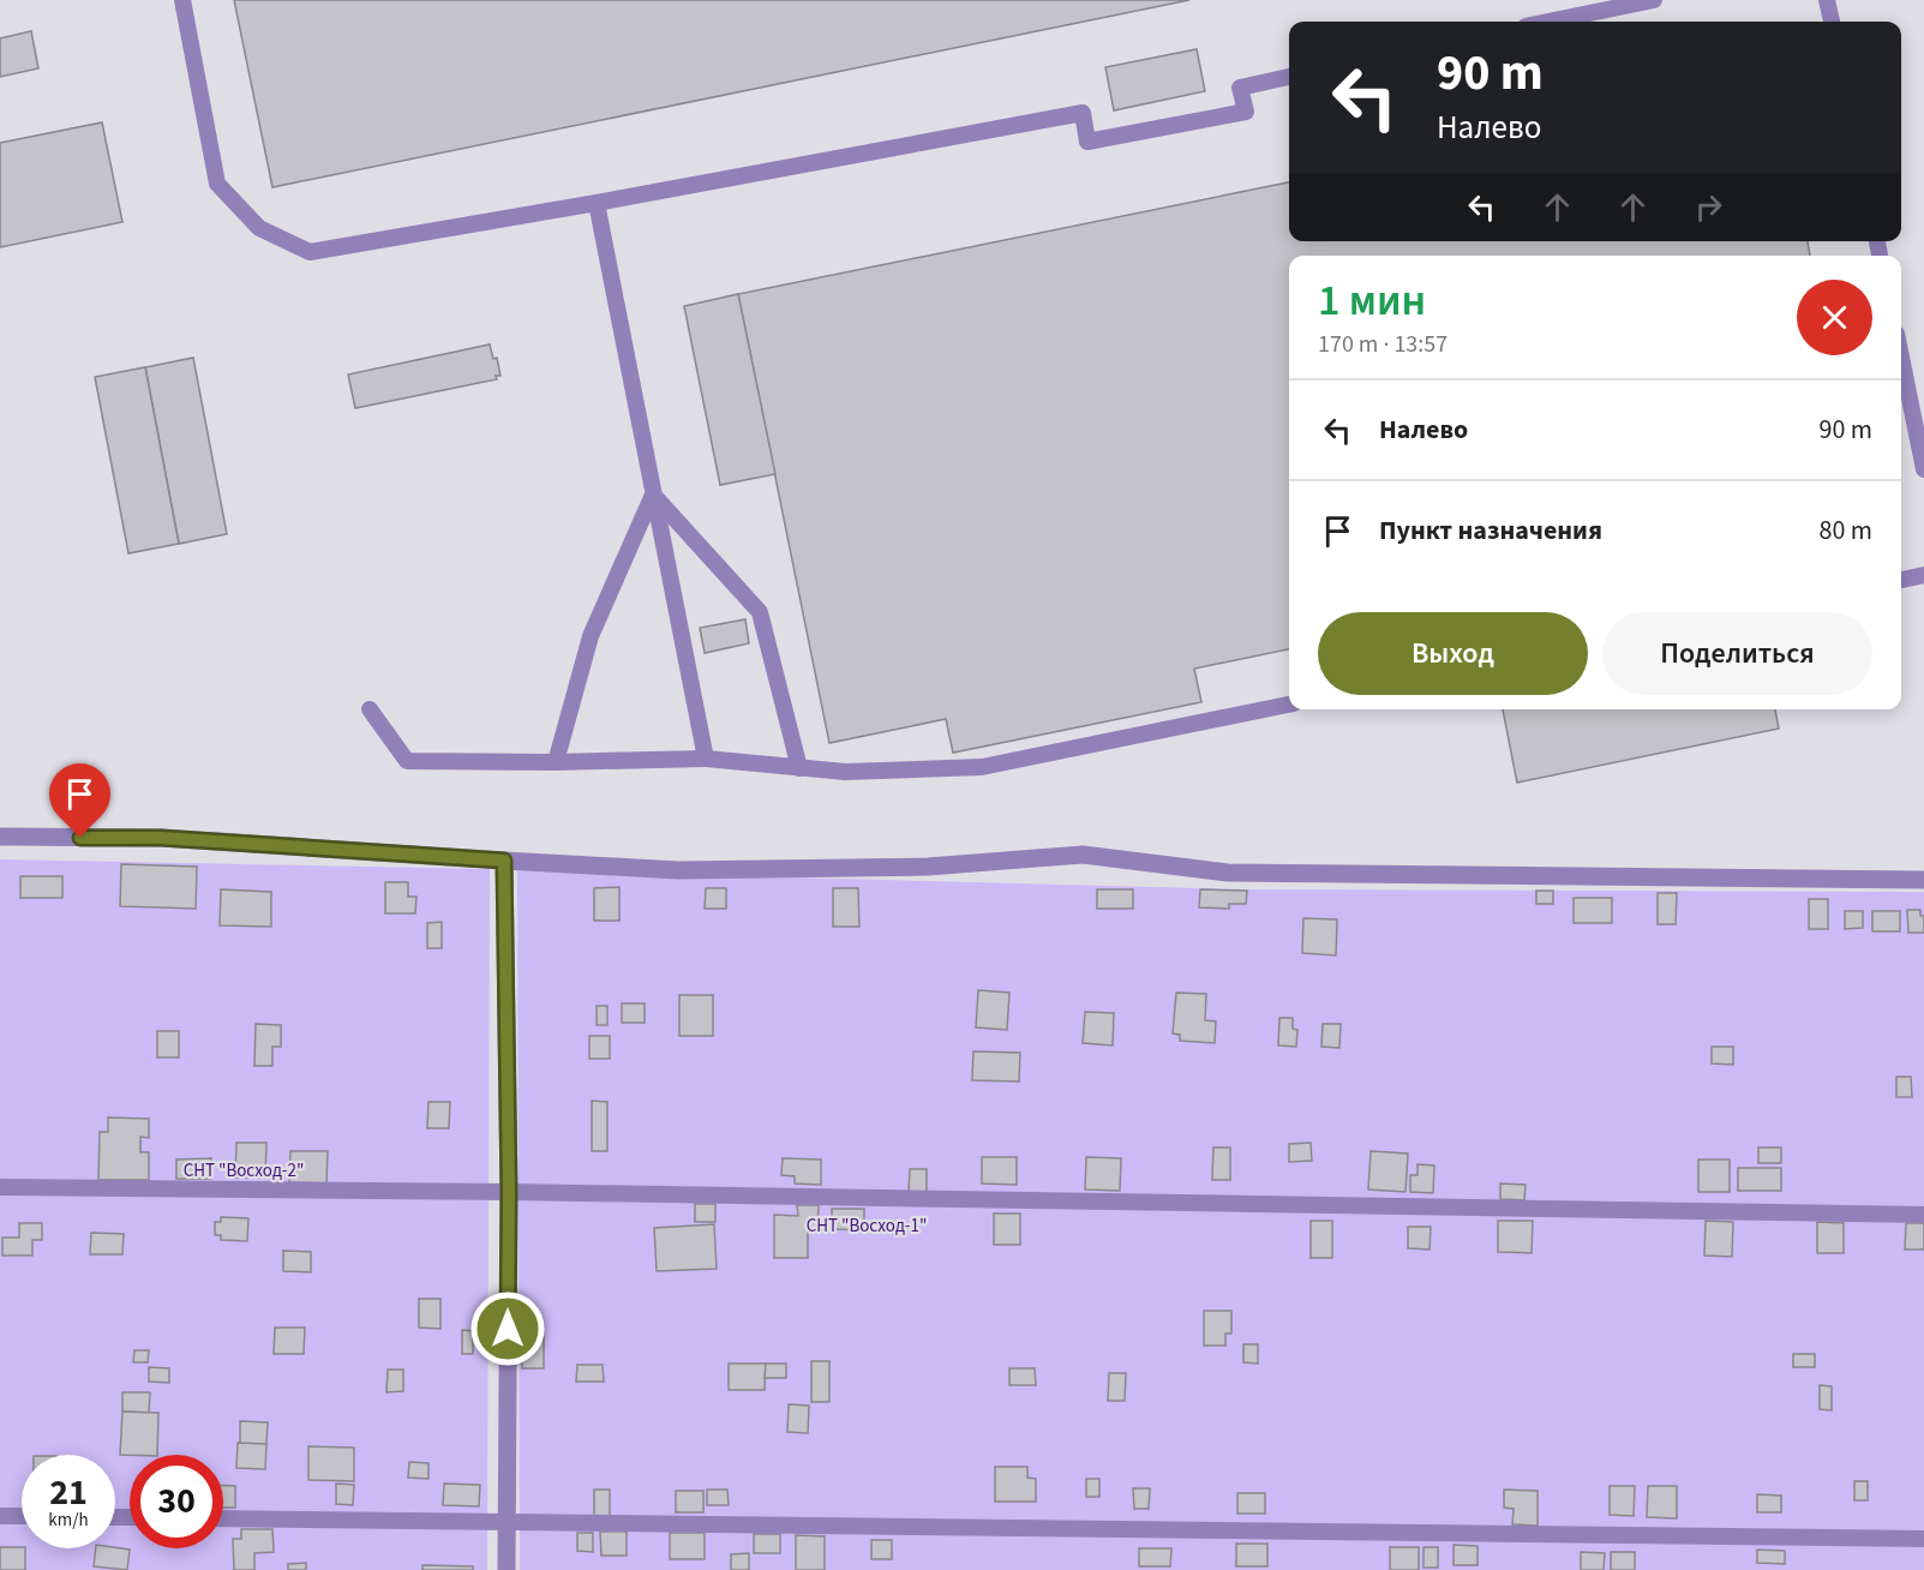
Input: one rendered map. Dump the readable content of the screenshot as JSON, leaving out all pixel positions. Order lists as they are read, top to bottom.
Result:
{
  "parks": ["СНТ \"Восход-2\"", "СНТ \"Восход-1\""],
  "page": {
    "turn": ["90 m", "Налево"],
    "heading": ["1 мин", "170 m · 13:57"],
    "list": [
      {
        "name": "Налево",
        "value": "90 m"
      },
      {
        "name": "Пункт назначения",
        "value": "80 m"
      }
    ],
    "buttons": ["Выход", "Поделиться"],
    "speed": "21 km/h",
    "limit": "30"
  }
}
